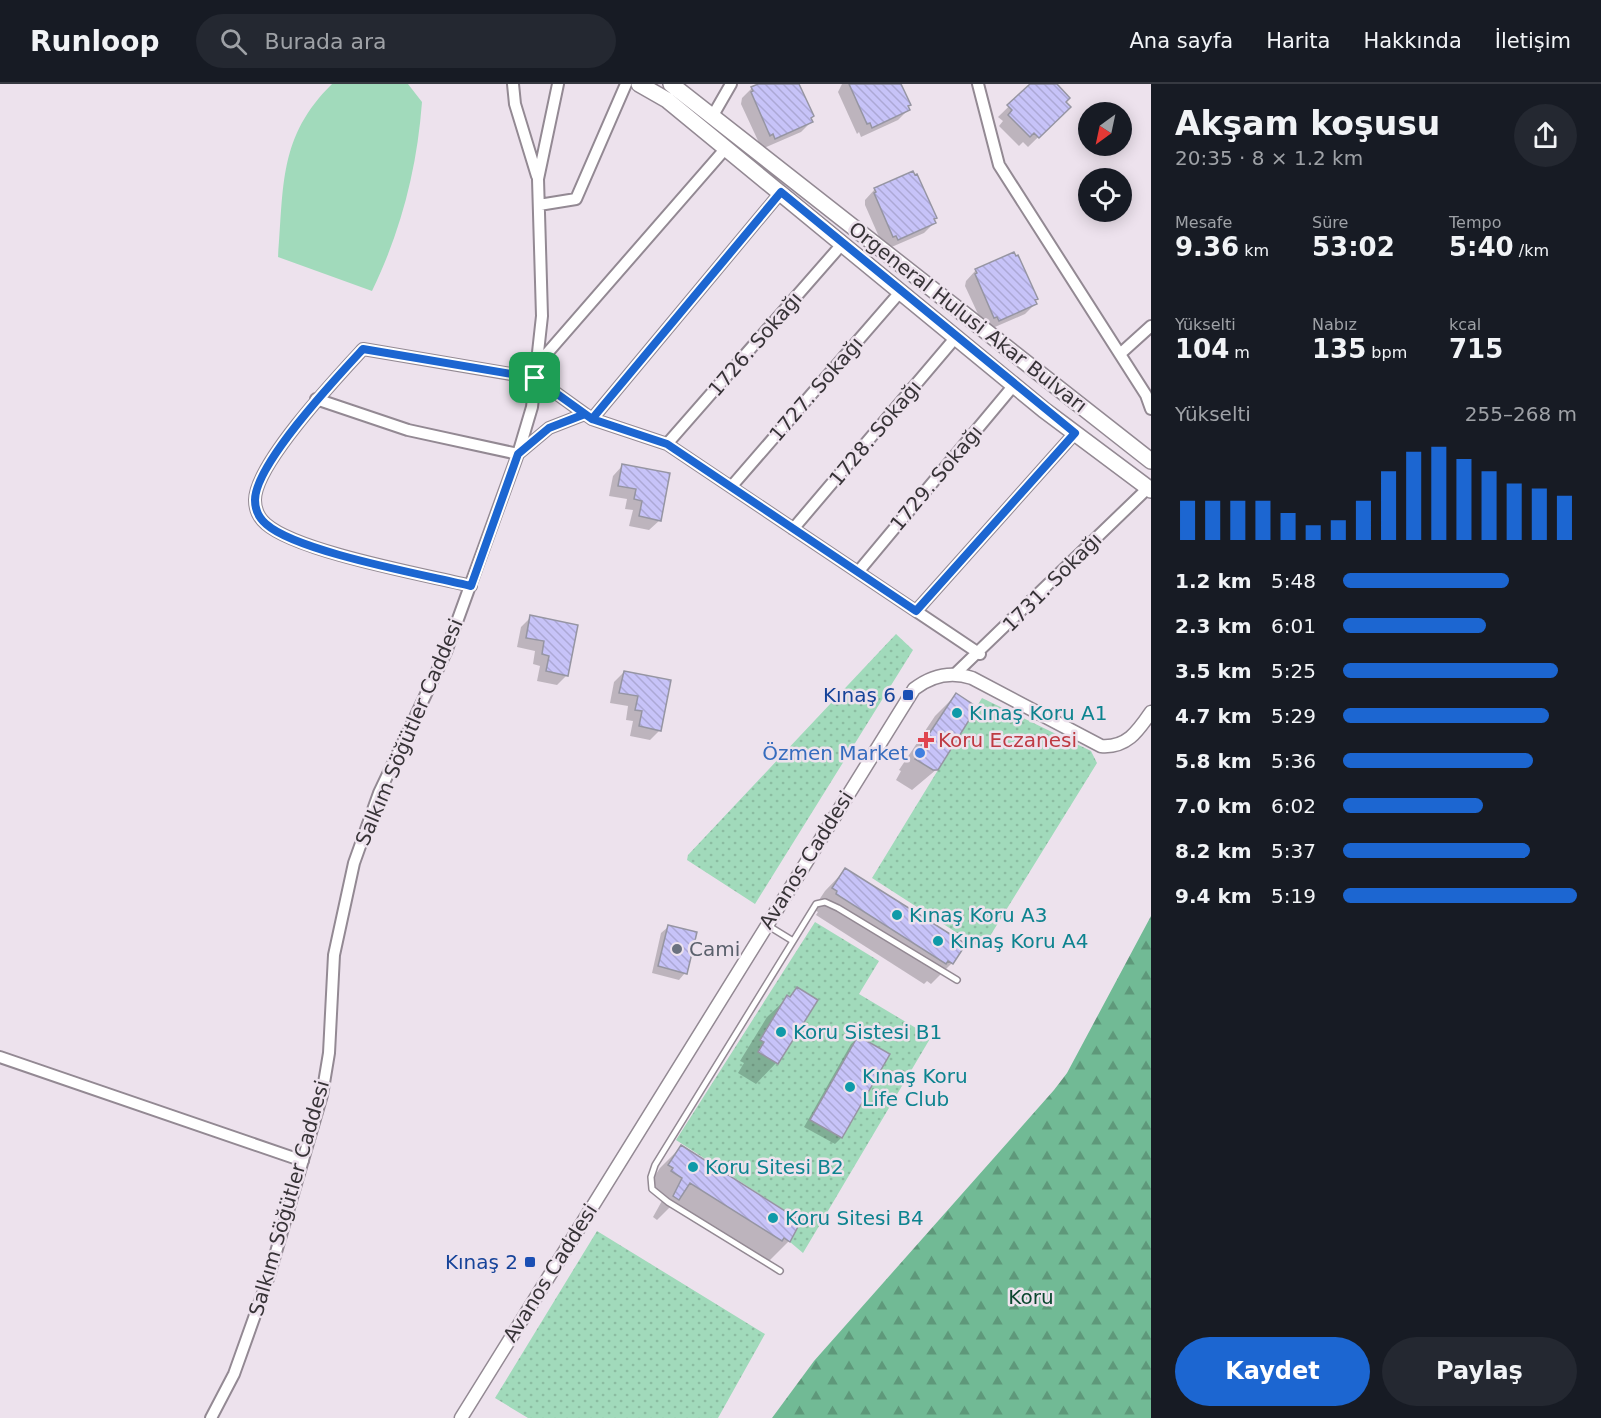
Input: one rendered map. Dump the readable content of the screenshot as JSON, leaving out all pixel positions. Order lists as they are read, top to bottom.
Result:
{
  "streets": {
    "main road": ["Orgeneral Hulusi Akar Bulvarı"],
    "street": [
      "1726. Sokağı",
      "1727. Sokağı",
      "1728. Sokağı",
      "1729. Sokağı",
      "1731. Sokağı",
      "Salkım Söğütler Caddesi",
      "Avanos Caddesi"
    ]
  },
  "crossings": [
    ["Orgeneral Hulusi Akar Bulvarı", "1726. Sokağı"],
    ["Orgeneral Hulusi Akar Bulvarı", "1727. Sokağı"],
    ["Orgeneral Hulusi Akar Bulvarı", "1728. Sokağı"],
    ["Orgeneral Hulusi Akar Bulvarı", "1729. Sokağı"],
    ["Orgeneral Hulusi Akar Bulvarı", "1731. Sokağı"],
    ["1731. Sokağı", "Avanos Caddesi"]
  ],
  "parks": ["Koru"],
  "places": {
    "transit": ["Kınaş 6", "Kınaş 2"],
    "other": [
      "Kınaş Koru A1",
      "Özmen Market",
      "Kınaş Koru A3",
      "Kınaş Koru A4",
      "Cami",
      "Koru Sistesi B1",
      "Kınaş Koru Life Club",
      "Koru Sitesi B2",
      "Koru Sitesi B4"
    ],
    "health": ["Koru Eczanesi"]
  },
  "north": "bottom left",
  "page": {
    "header": "Runloop",
    "search": "Burada ara",
    "nav": [
      "Ana sayfa",
      "Harita",
      "Hakkında",
      "İletişim"
    ],
    "heading": ["Akşam koşusu", "20:35 · 8 × 1.2 km"],
    "stats": [
      ["Mesafe", "9.36 km"],
      ["Süre", "53:02"],
      ["Tempo", "5:40 /km"],
      ["Yükselti", "104 m"],
      ["Nabız", "135 bpm"],
      ["kcal", "715"]
    ],
    "chart": ["Yükselti", "255–268 m"],
    "list": [
      {
        "name": "1.2 km",
        "note": "5:48"
      },
      {
        "name": "2.3 km",
        "note": "6:01"
      },
      {
        "name": "3.5 km",
        "note": "5:25"
      },
      {
        "name": "4.7 km",
        "note": "5:29"
      },
      {
        "name": "5.8 km",
        "note": "5:36"
      },
      {
        "name": "7.0 km",
        "note": "6:02"
      },
      {
        "name": "8.2 km",
        "note": "5:37"
      },
      {
        "name": "9.4 km",
        "note": "5:19"
      }
    ],
    "buttons": ["Kaydet", "Paylaş"]
  }
}
